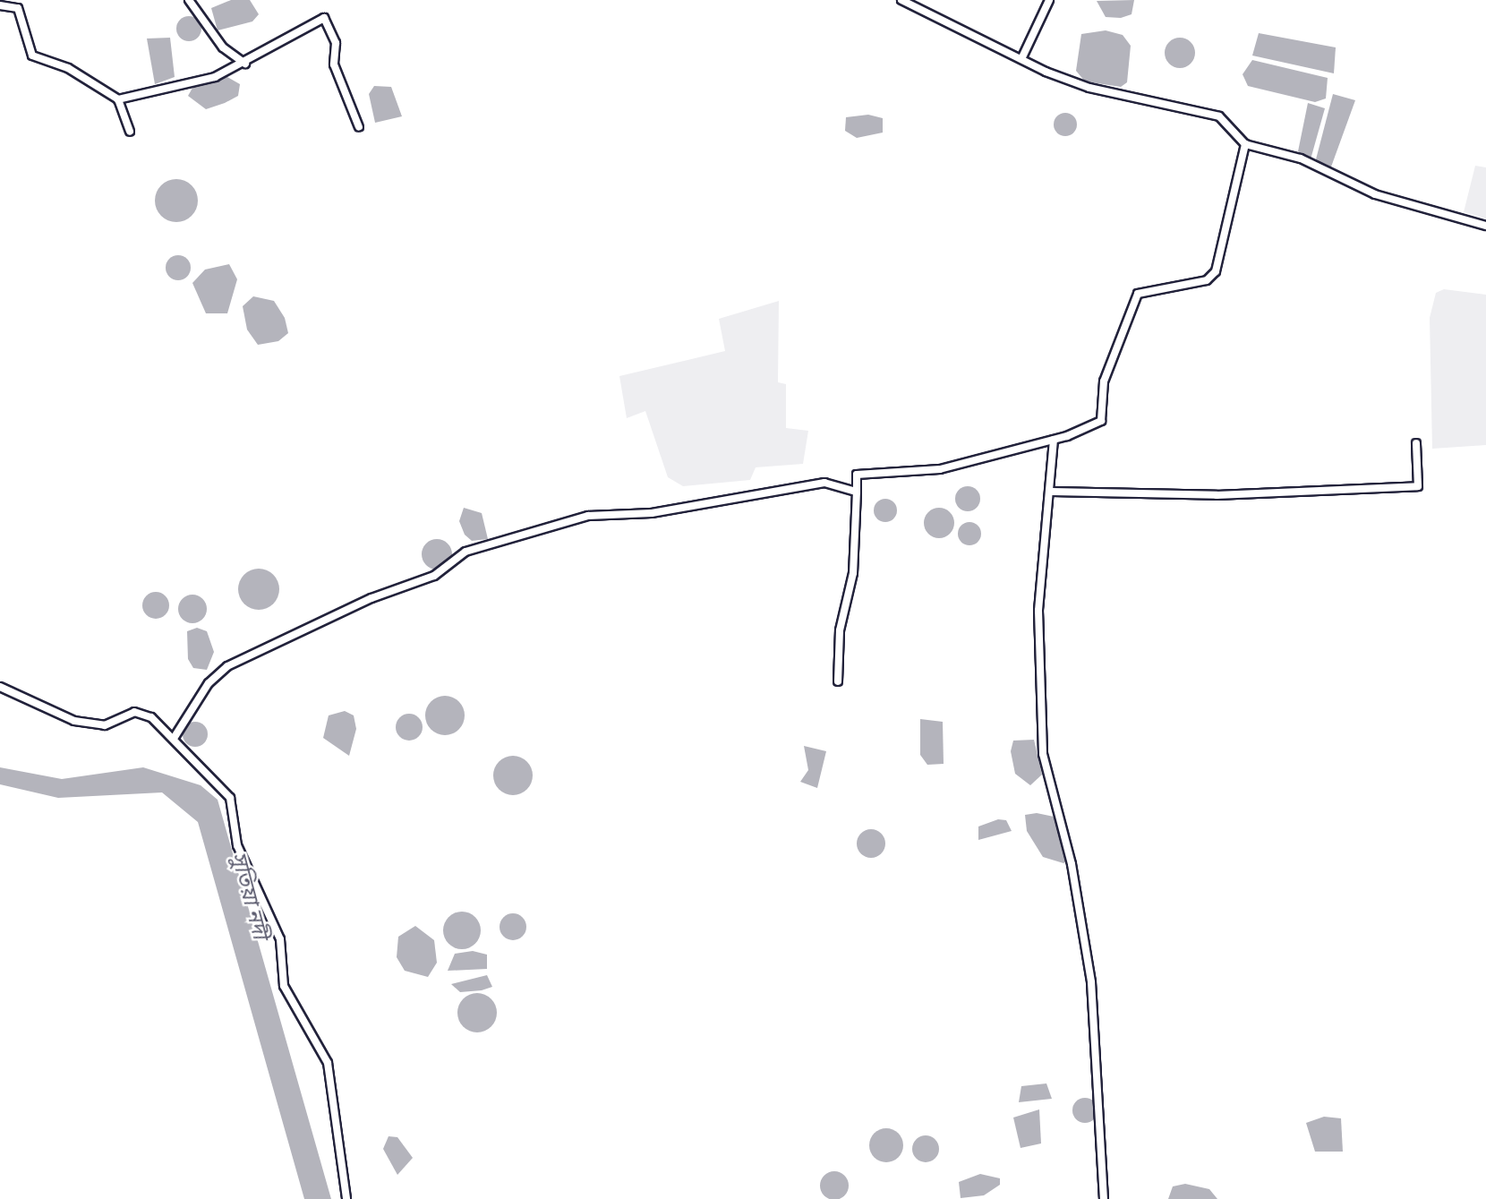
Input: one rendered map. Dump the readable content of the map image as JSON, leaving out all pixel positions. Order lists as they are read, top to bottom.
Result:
{
  "water": ["সুতিয়া নদী"]
}
